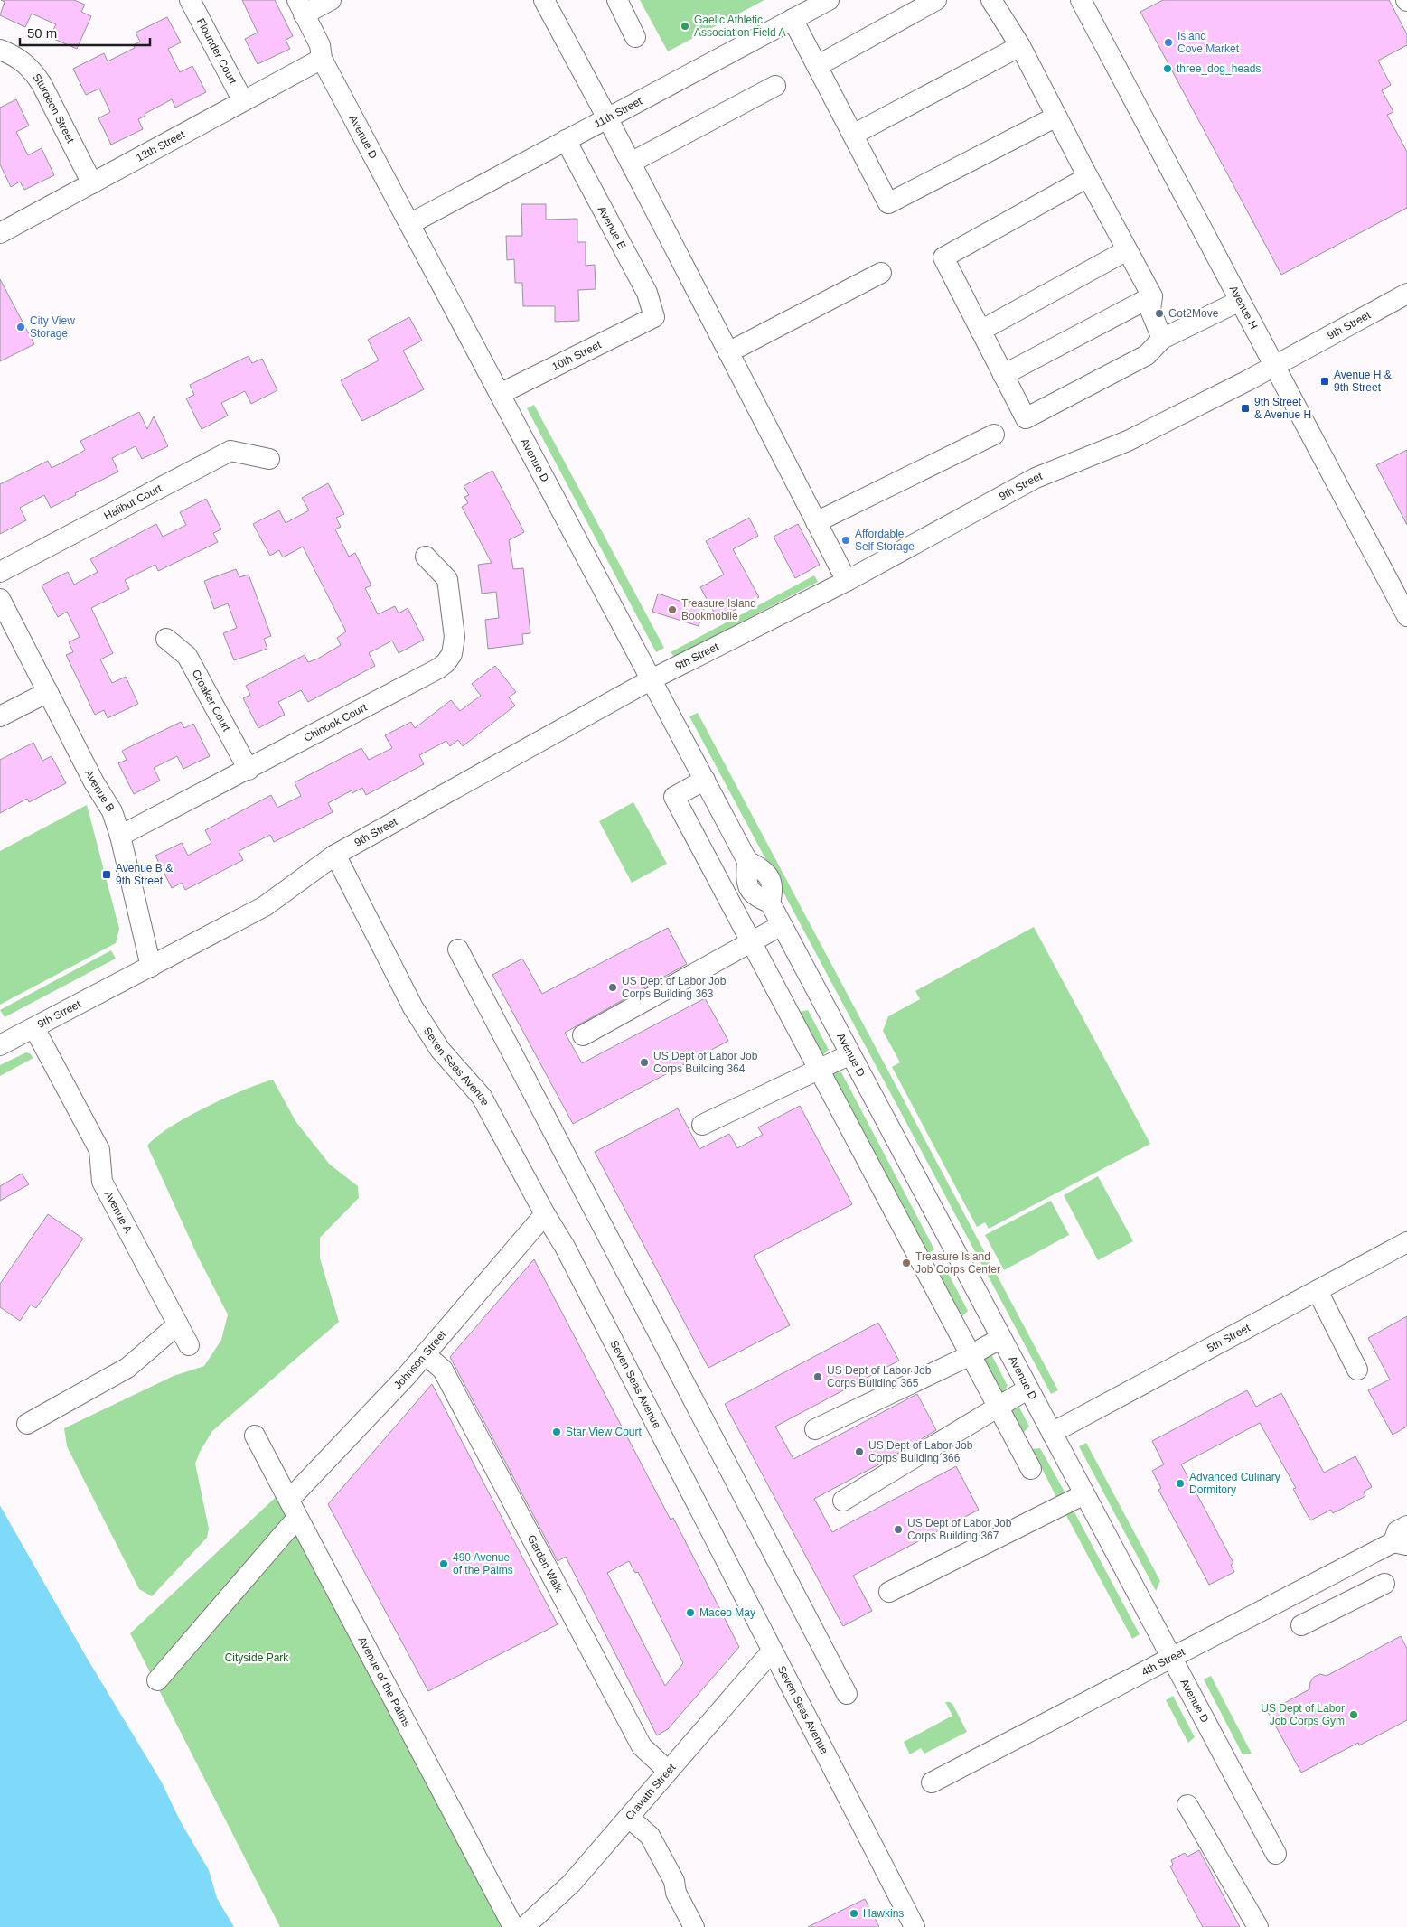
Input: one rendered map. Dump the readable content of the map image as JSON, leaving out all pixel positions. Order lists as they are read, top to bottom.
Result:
{
  "streets": {
    "street": [
      "Flounder Court",
      "Sturgeon Street",
      "11th Street",
      "Avenue D",
      "12th Street",
      "Avenue E",
      "Avenue H",
      "9th Street",
      "10th Street",
      "Halibut Court",
      "Croaker Court",
      "Chinook Court",
      "Avenue B",
      "Seven Seas Avenue",
      "Avenue A",
      "5th Street",
      "Johnson Street",
      "Garden Walk",
      "4th Street",
      "Avenue of the Palms",
      "Cravath Street"
    ]
  },
  "crossings": [
    ["Flounder Court", "12th Street"],
    ["Sturgeon Street", "12th Street"],
    ["11th Street", "Avenue D"],
    ["11th Street", "Avenue E"],
    ["Avenue D", "12th Street"],
    ["Avenue D", "9th Street"],
    ["Avenue D", "10th Street"],
    ["Avenue D", "5th Street"],
    ["Avenue D", "4th Street"],
    ["Avenue E", "10th Street"],
    ["Avenue H", "9th Street"],
    ["9th Street", "Avenue B"],
    ["9th Street", "Seven Seas Avenue"],
    ["9th Street", "Avenue A"],
    ["Croaker Court", "Chinook Court"],
    ["Chinook Court", "Avenue B"],
    ["Seven Seas Avenue", "Johnson Street"],
    ["Seven Seas Avenue", "Cravath Street"],
    ["Johnson Street", "Garden Walk"],
    ["Johnson Street", "Avenue of the Palms"],
    ["Garden Walk", "Cravath Street"]
  ],
  "parks": ["Cityside Park"],
  "places": {
    "other": [
      "Gaelic Athletic Association Field A",
      "Island Cove Market",
      "three_dog_heads",
      "Got2Move",
      "City View Storage",
      "Affordable Self Storage",
      "Treasure Island Bookmobile",
      "US Dept of Labor Job Corps Building 363",
      "US Dept of Labor Job Corps Building 364",
      "Treasure Island Job Corps Center",
      "US Dept of Labor Job Corps Building 365",
      "Star View Court",
      "US Dept of Labor Job Corps Building 366",
      "Advanced Culinary Dormitory",
      "US Dept of Labor Job Corps Building 367",
      "490 Avenue of the Palms",
      "Maceo May",
      "US Dept of Labor Job Corps Gym",
      "Hawkins"
    ],
    "transit": ["Avenue H & 9th Street", "9th Street & Avenue H", "Avenue B & 9th Street"]
  },
  "scale_bar": "50 m"
}
